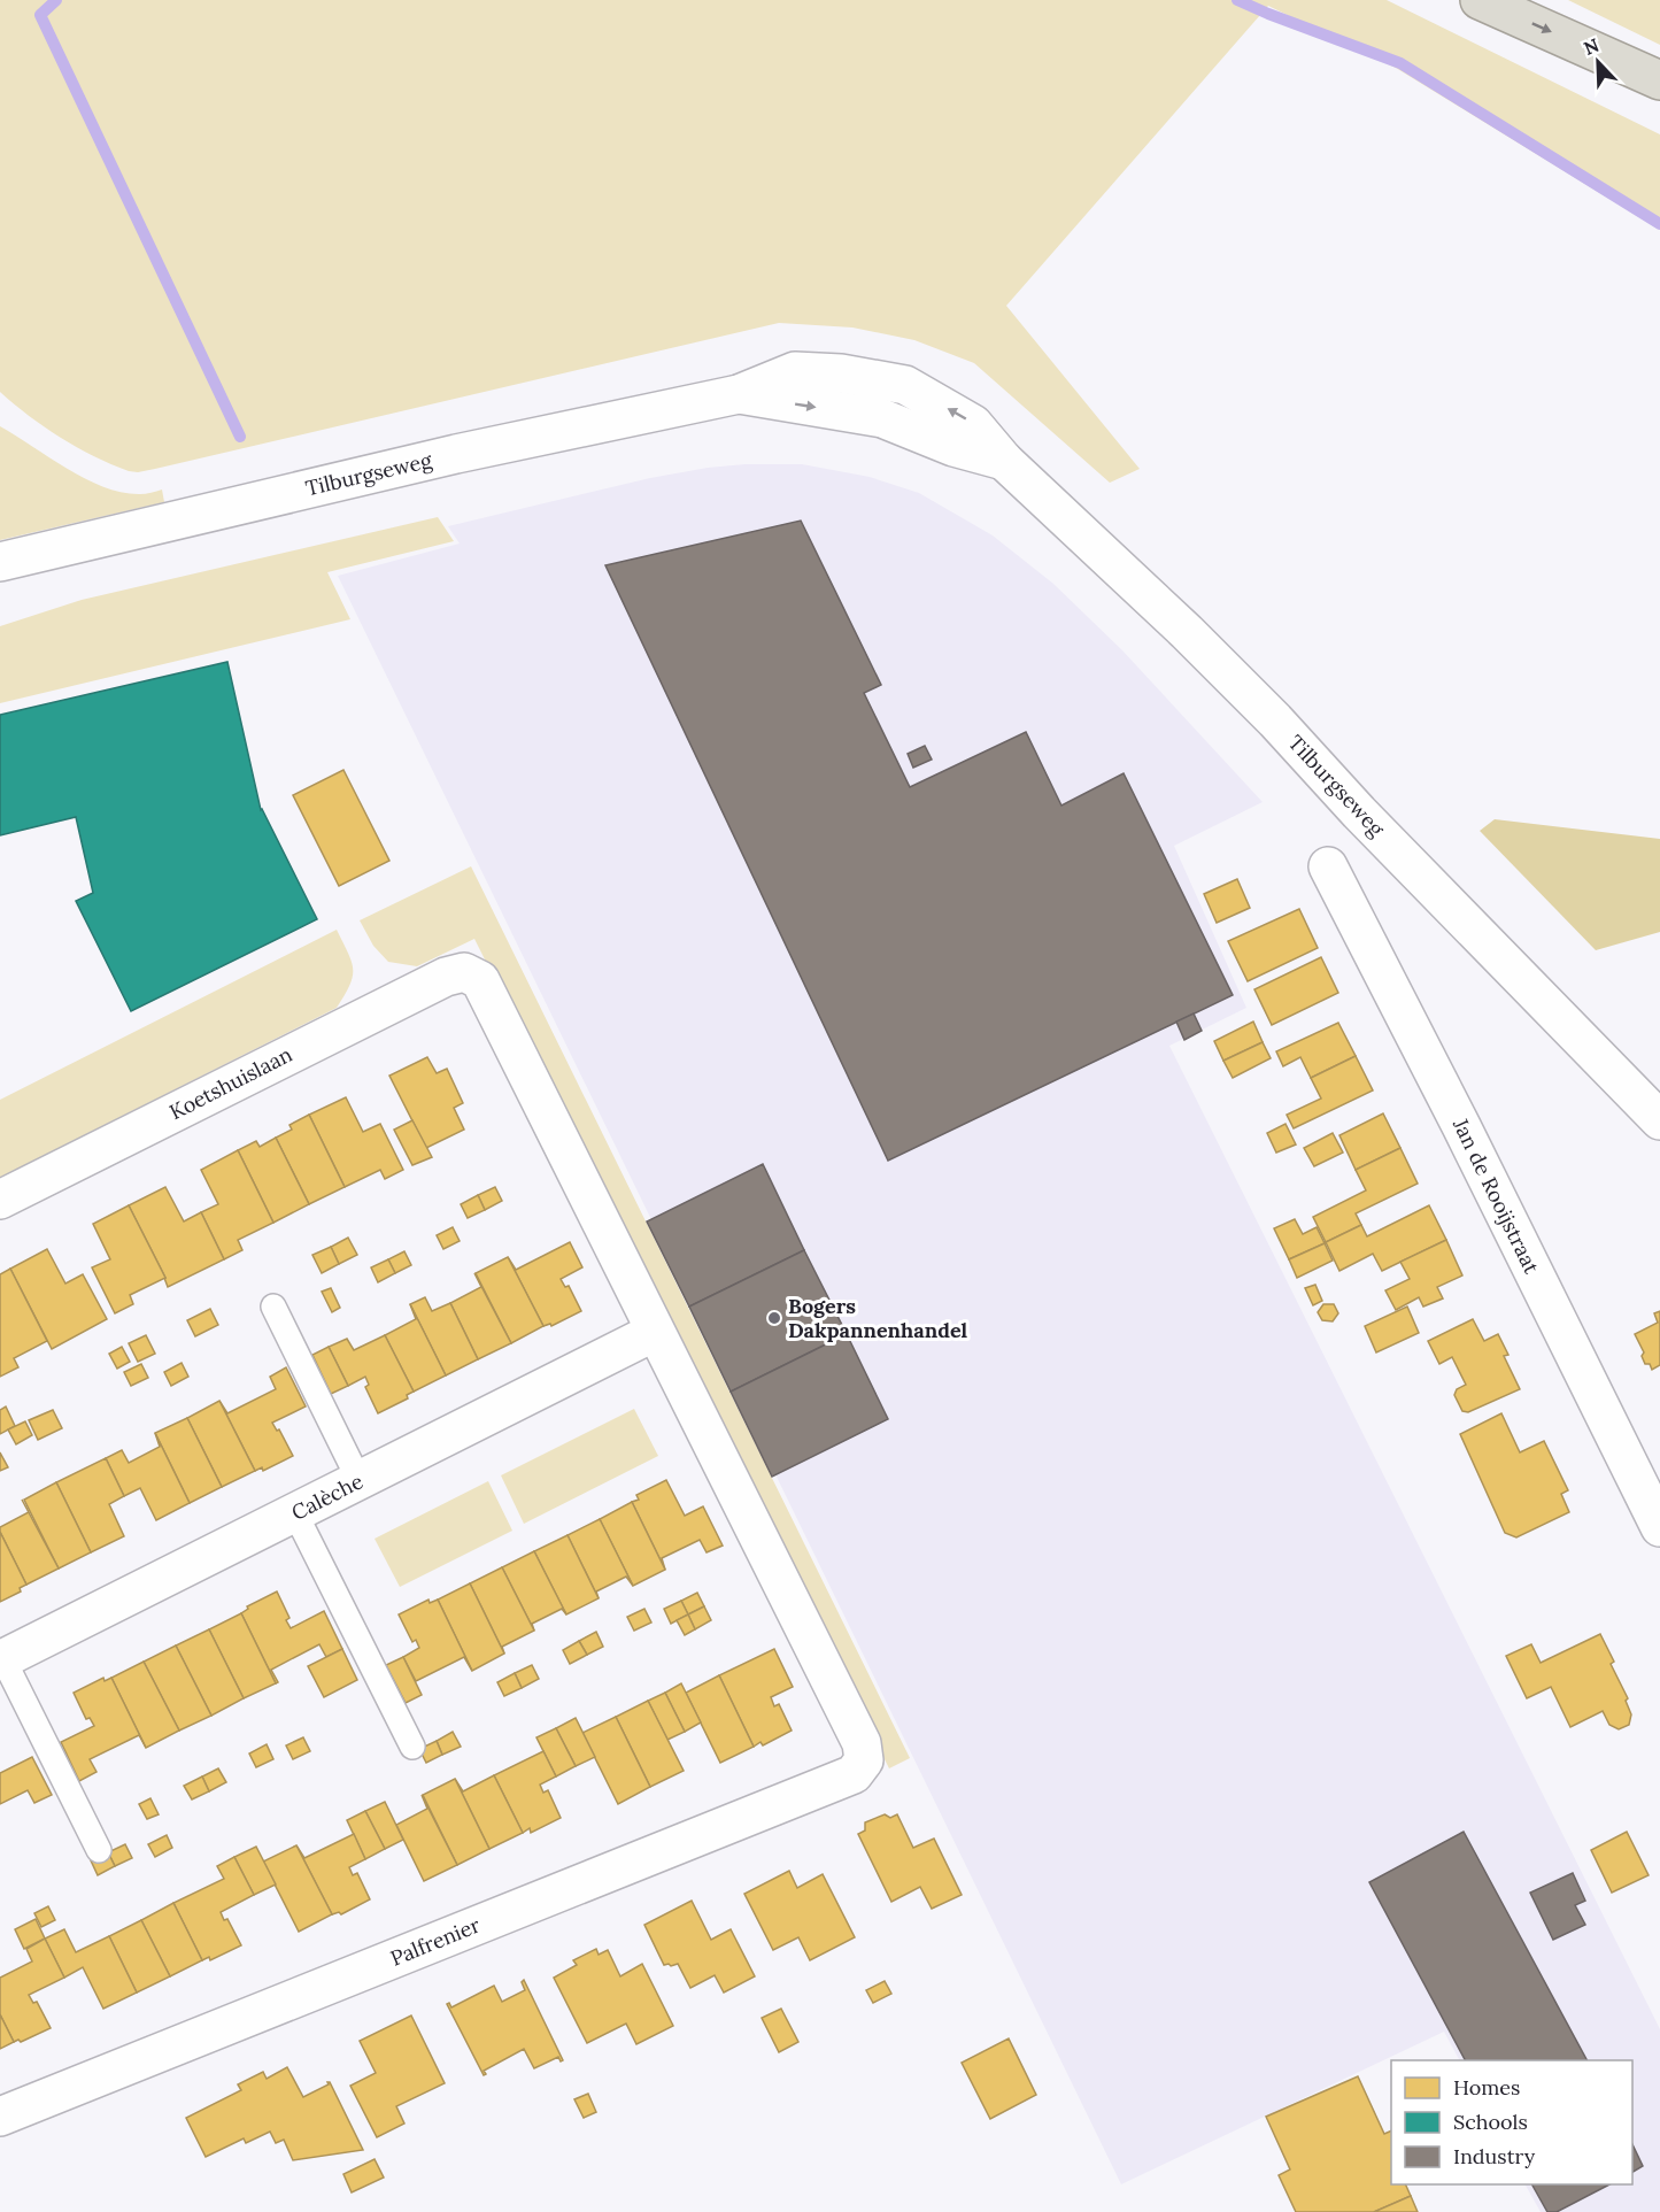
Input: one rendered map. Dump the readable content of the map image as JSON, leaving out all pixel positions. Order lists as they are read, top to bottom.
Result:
{
  "streets": {
    "street": [
      "Tilburgseweg",
      "Koetshuislaan",
      "Jan de Rooijstraat",
      "Calèche",
      "Palfrenier"
    ]
  },
  "crossings": [
    ["Koetshuislaan", "Calèche"],
    ["Koetshuislaan", "Palfrenier"],
    ["Calèche", "Palfrenier"]
  ],
  "places": ["Bogers Dakpannenhandel"],
  "legend": ["Homes", "Schools", "Industry"],
  "north": "top left"
}
